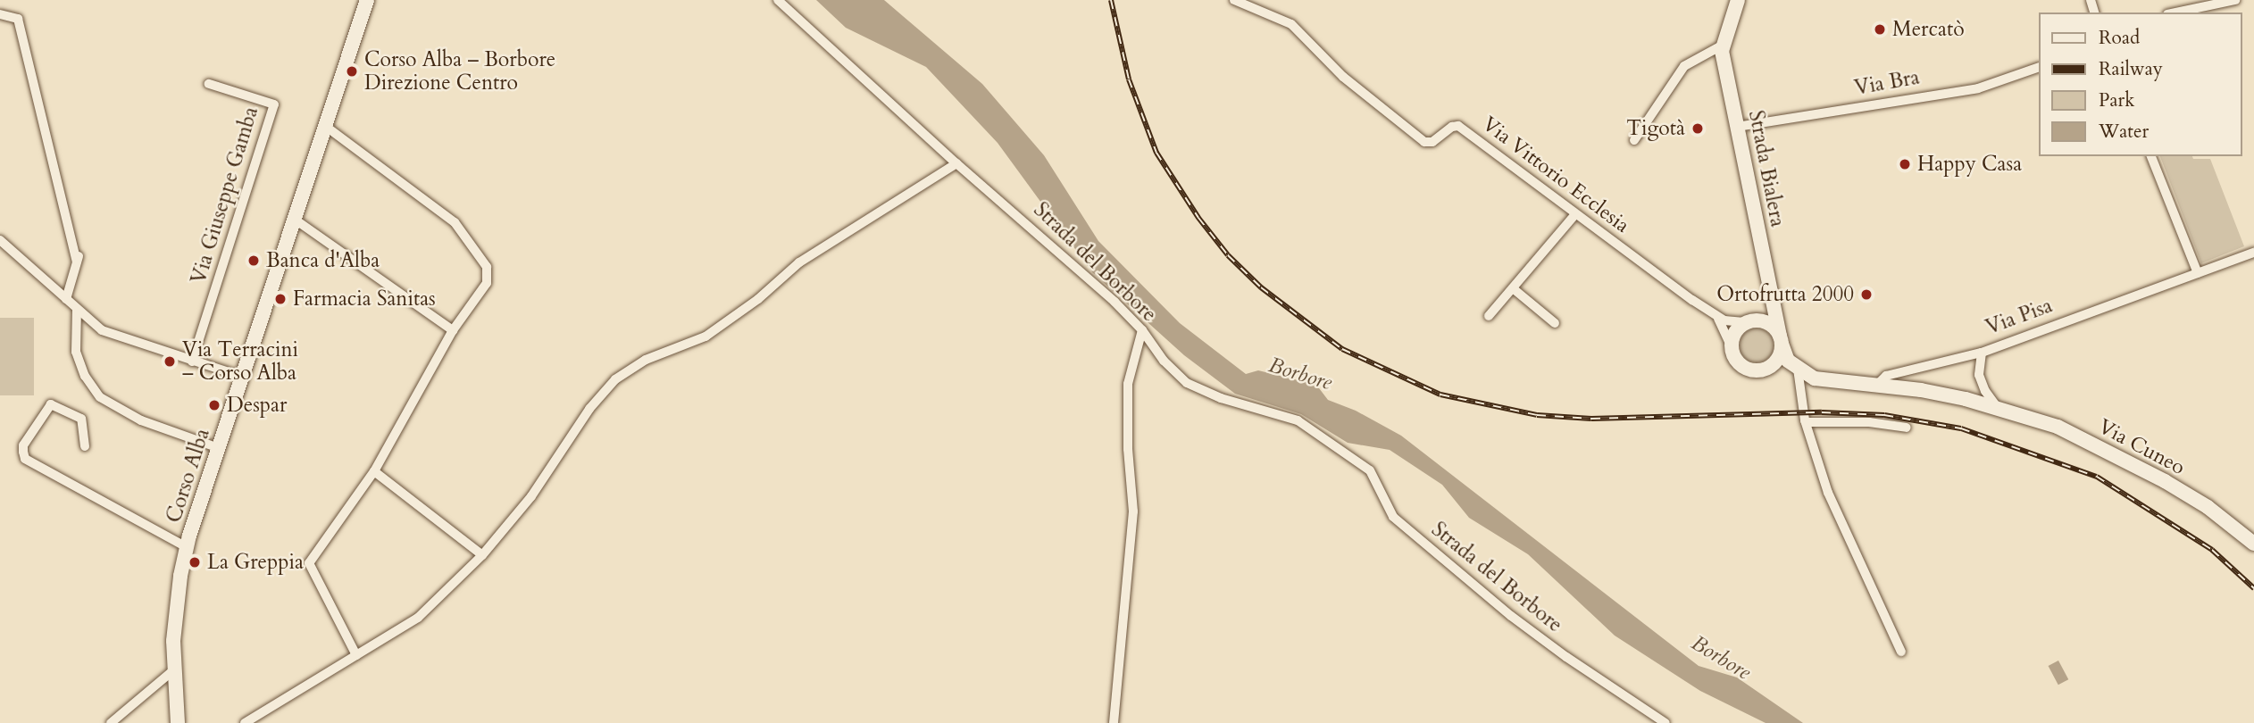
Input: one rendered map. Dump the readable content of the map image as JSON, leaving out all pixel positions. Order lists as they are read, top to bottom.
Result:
{
  "streets": {
    "street": [
      "Via Bra",
      "Strada Bialera",
      "Via Vittorio Ecclesia",
      "Via Giuseppe Gamba",
      "Strada del Borbore",
      "Via Pisa",
      "Via Cuneo",
      "Corso Alba"
    ]
  },
  "crossings": [
    ["Via Bra", "Strada Bialera"],
    ["Strada Bialera", "Via Vittorio Ecclesia"],
    ["Strada Bialera", "Via Pisa"],
    ["Via Vittorio Ecclesia", "Via Pisa"],
    ["Via Pisa", "Via Cuneo"]
  ],
  "water": ["Borbore"],
  "places": [
    "Mercatò",
    "Corso Alba – Borbore Direzione Centro",
    "Tigotà",
    "Happy Casa",
    "Banca d'Alba",
    "Ortofrutta 2000",
    "Farmacia Sanitas",
    "Via Terracini – Corso Alba",
    "Despar",
    "La Greppia"
  ],
  "legend": [
    "Road",
    "Railway",
    "Park",
    "Water"
  ]
}
